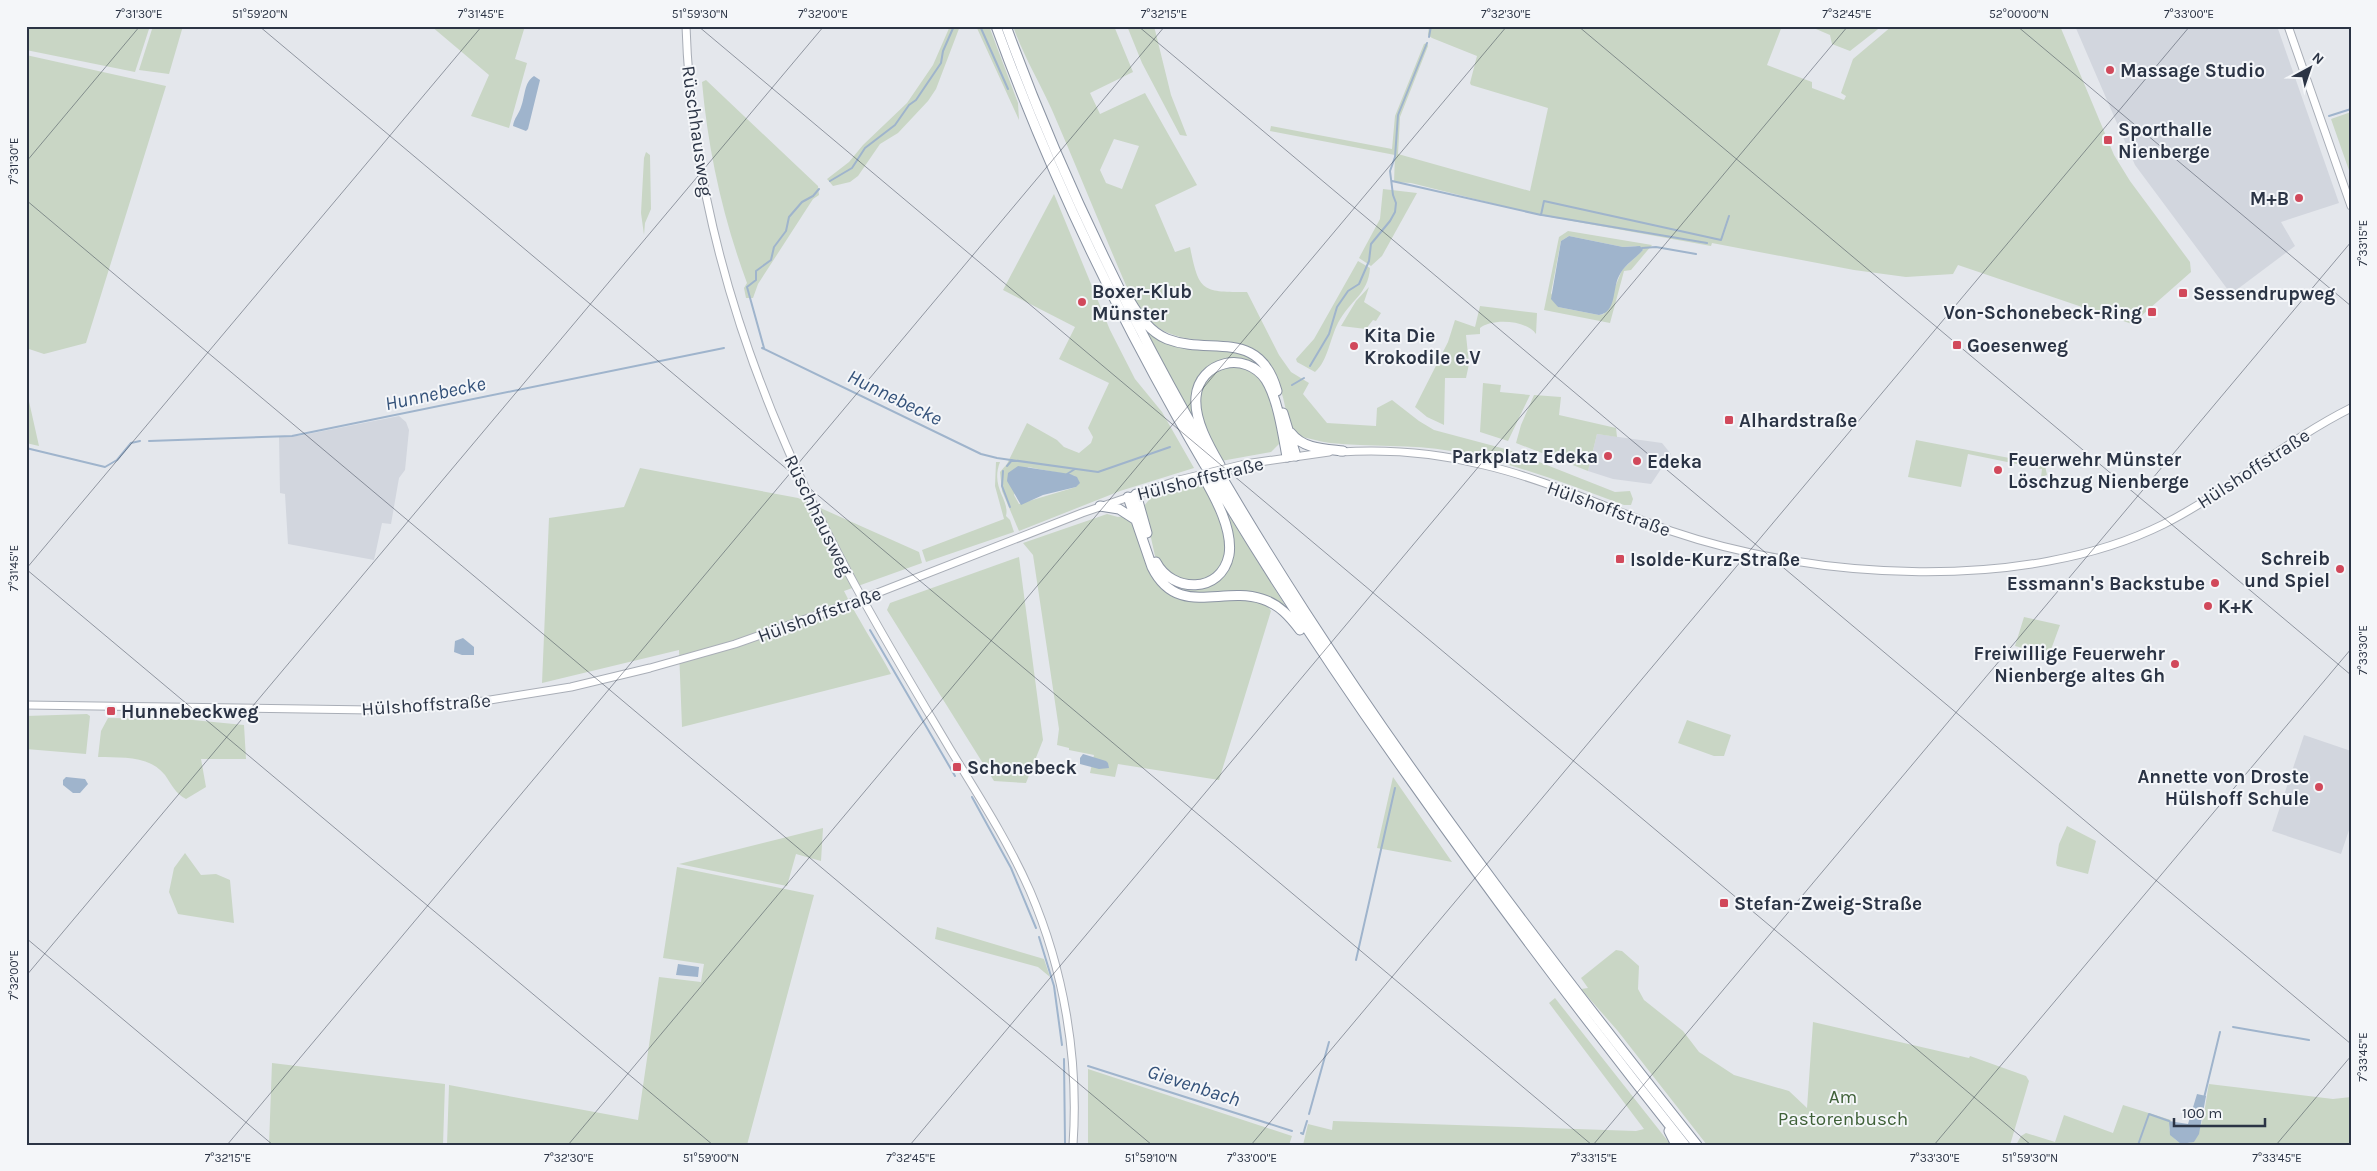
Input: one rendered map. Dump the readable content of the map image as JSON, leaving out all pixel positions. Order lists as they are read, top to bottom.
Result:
{
  "streets": {
    "main road": ["Rüschhausweg", "Hülshoffstraße"]
  },
  "crossings": [
    ["Rüschhausweg", "Hülshoffstraße"]
  ],
  "water": ["Hunnebecke", "Gievenbach"],
  "parks": ["Am Pastorenbusch"],
  "places": {
    "other": [
      "Massage Studio",
      "M+B",
      "Boxer-Klub Münster",
      "Kita Die Krokodile e.V",
      "Parkplatz Edeka",
      "Edeka",
      "Feuerwehr Münster Löschzug Nienberge",
      "Schreib und Spiel",
      "Essmann's Backstube",
      "K+K",
      "Freiwillige Feuerwehr Nienberge altes Gh",
      "Annette von Droste Hülshoff Schule"
    ],
    "transit": [
      "Sporthalle Nienberge",
      "Sessendrupweg",
      "Von-Schonebeck-Ring",
      "Goesenweg",
      "Alhardstraße",
      "Isolde-Kurz-Straße",
      "Hunnebeckweg",
      "Schonebeck",
      "Stefan-Zweig-Straße"
    ]
  },
  "scale_bar": "100 m",
  "north": "top right",
  "coordinates": [
    "7°31'30\"E",
    "51°59'20\"N",
    "7°31'45\"E",
    "51°59'30\"N",
    "7°32'00\"E",
    "7°32'15\"E",
    "7°32'30\"E",
    "7°32'45\"E",
    "52°00'00\"N",
    "7°33'00\"E",
    "7°33'15\"E",
    "7°33'30\"E",
    "7°33'45\"E",
    "51°59'00\"N",
    "51°59'10\"N"
  ]
}
